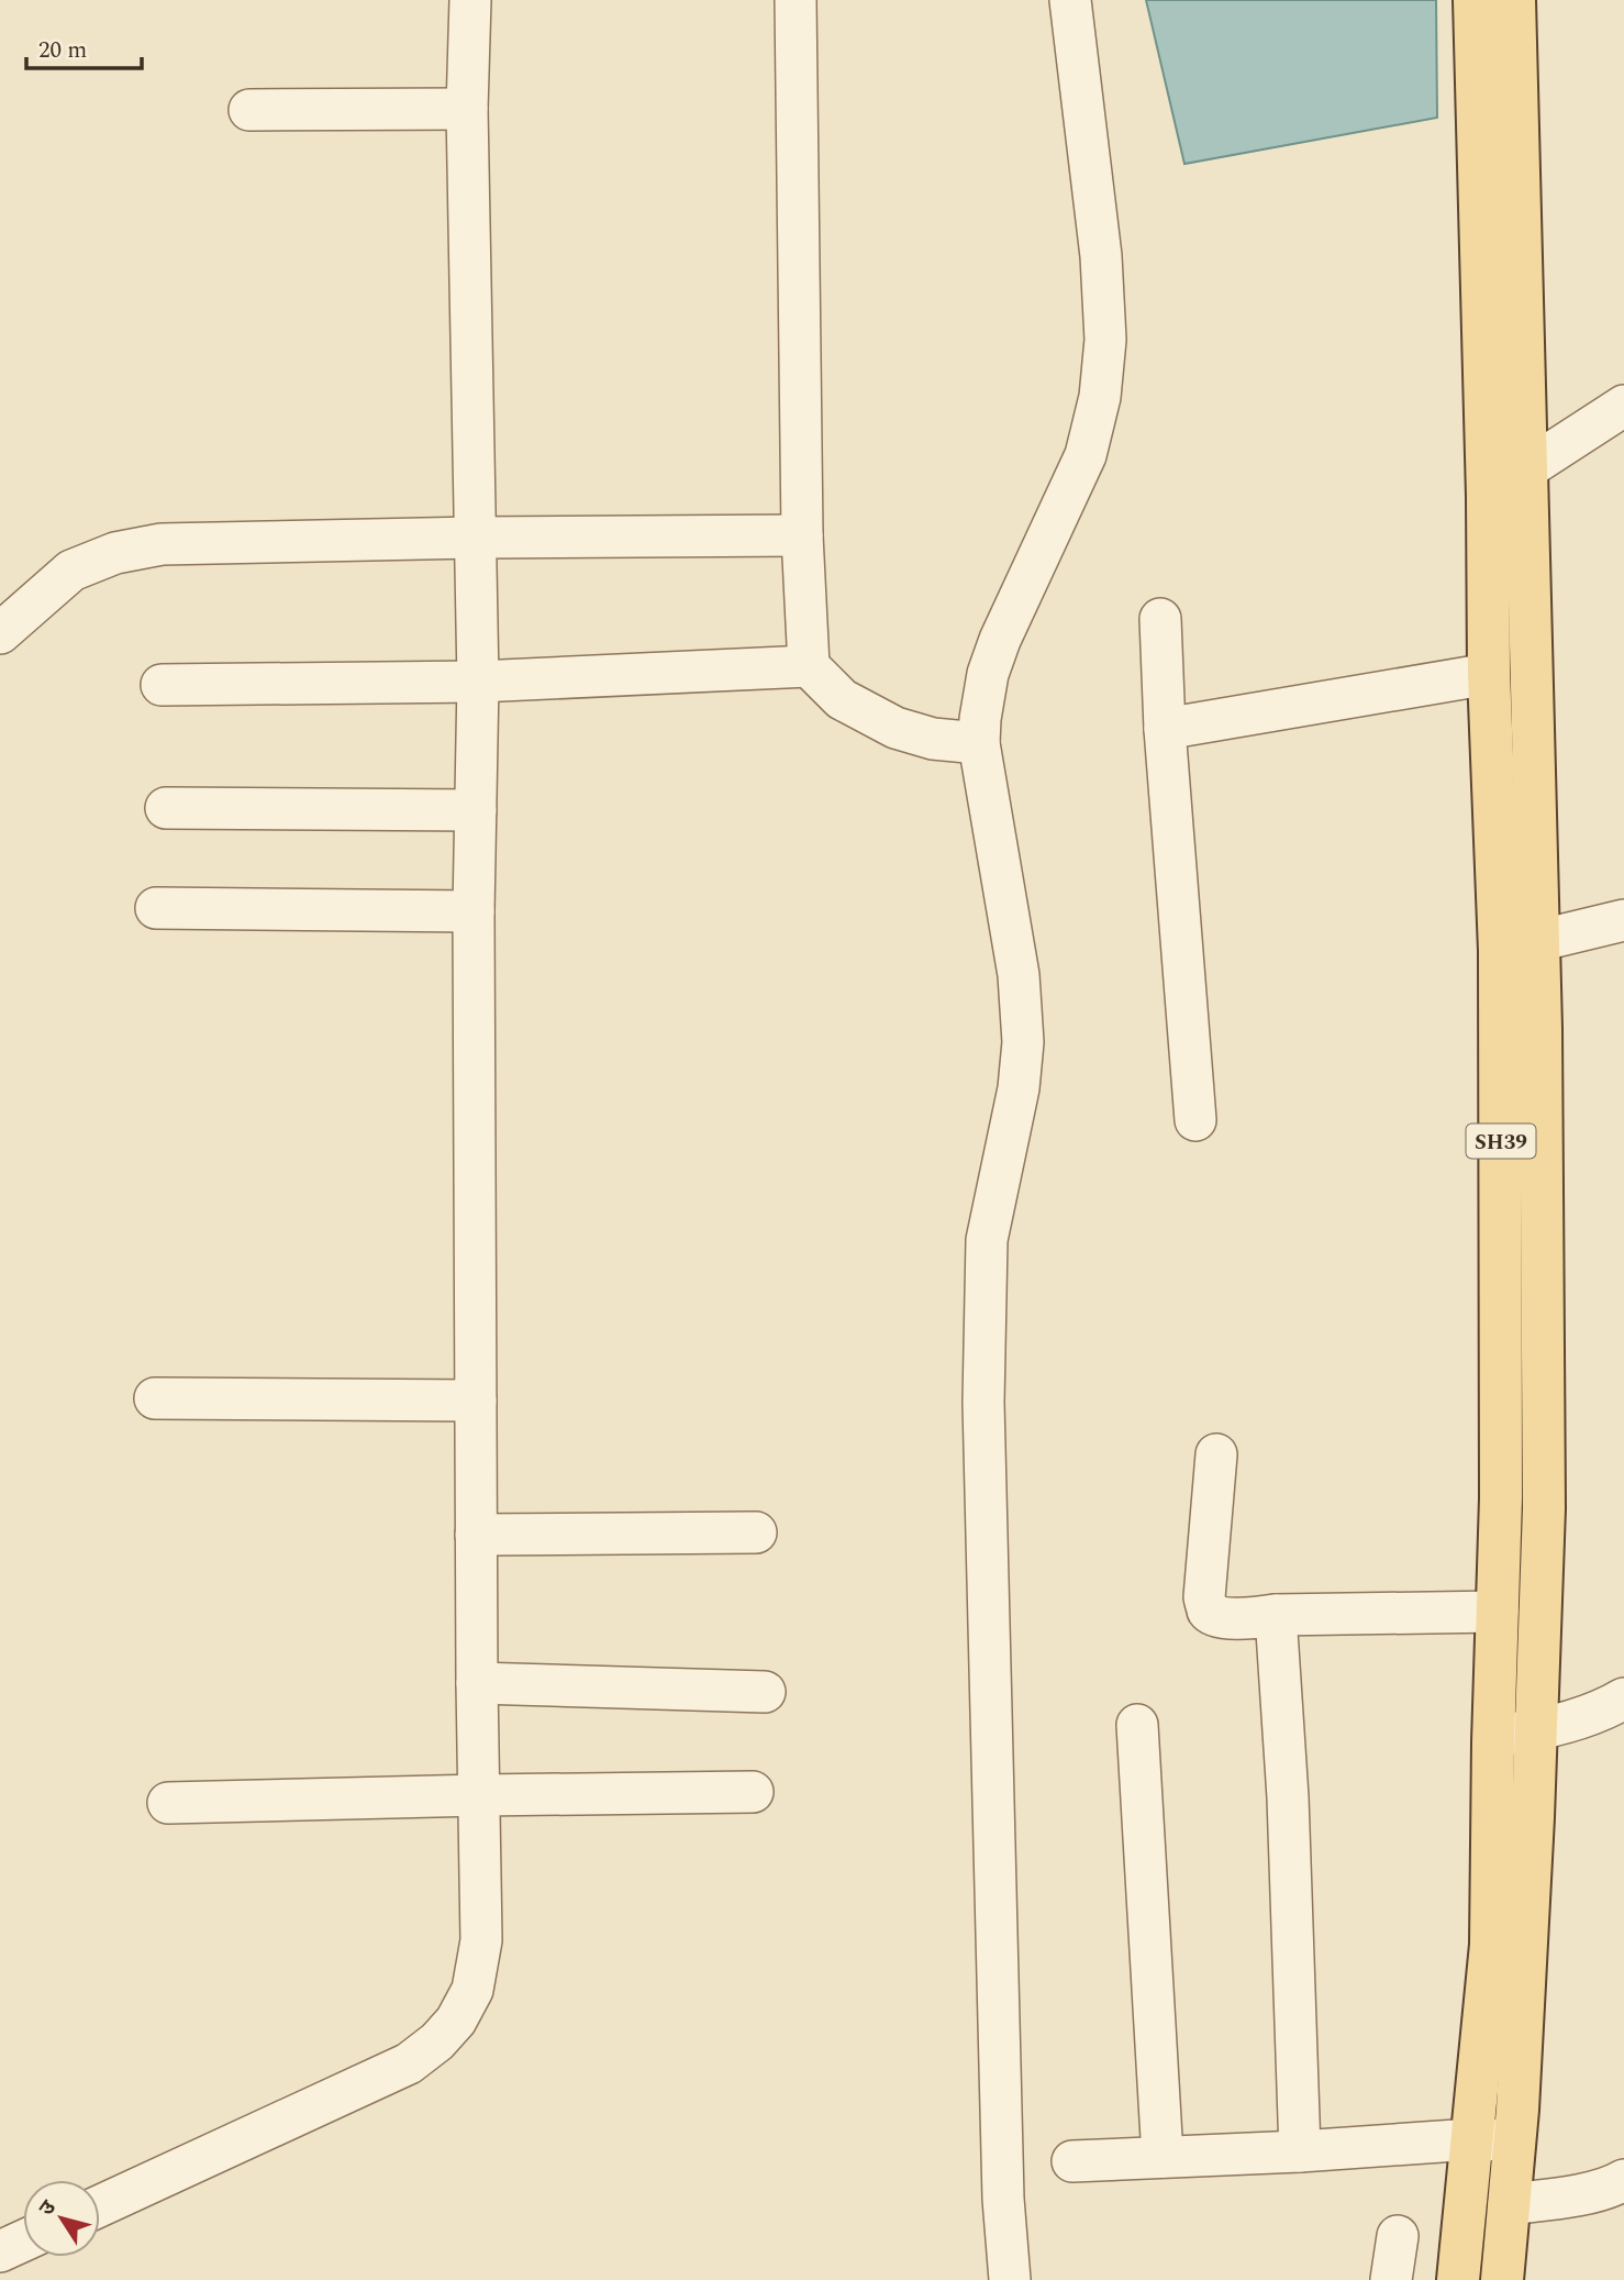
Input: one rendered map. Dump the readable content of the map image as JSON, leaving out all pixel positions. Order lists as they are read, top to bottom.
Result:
{
  "streets": {
    "main road": ["SH39"]
  },
  "scale_bar": "20 m",
  "north": "top left"
}
